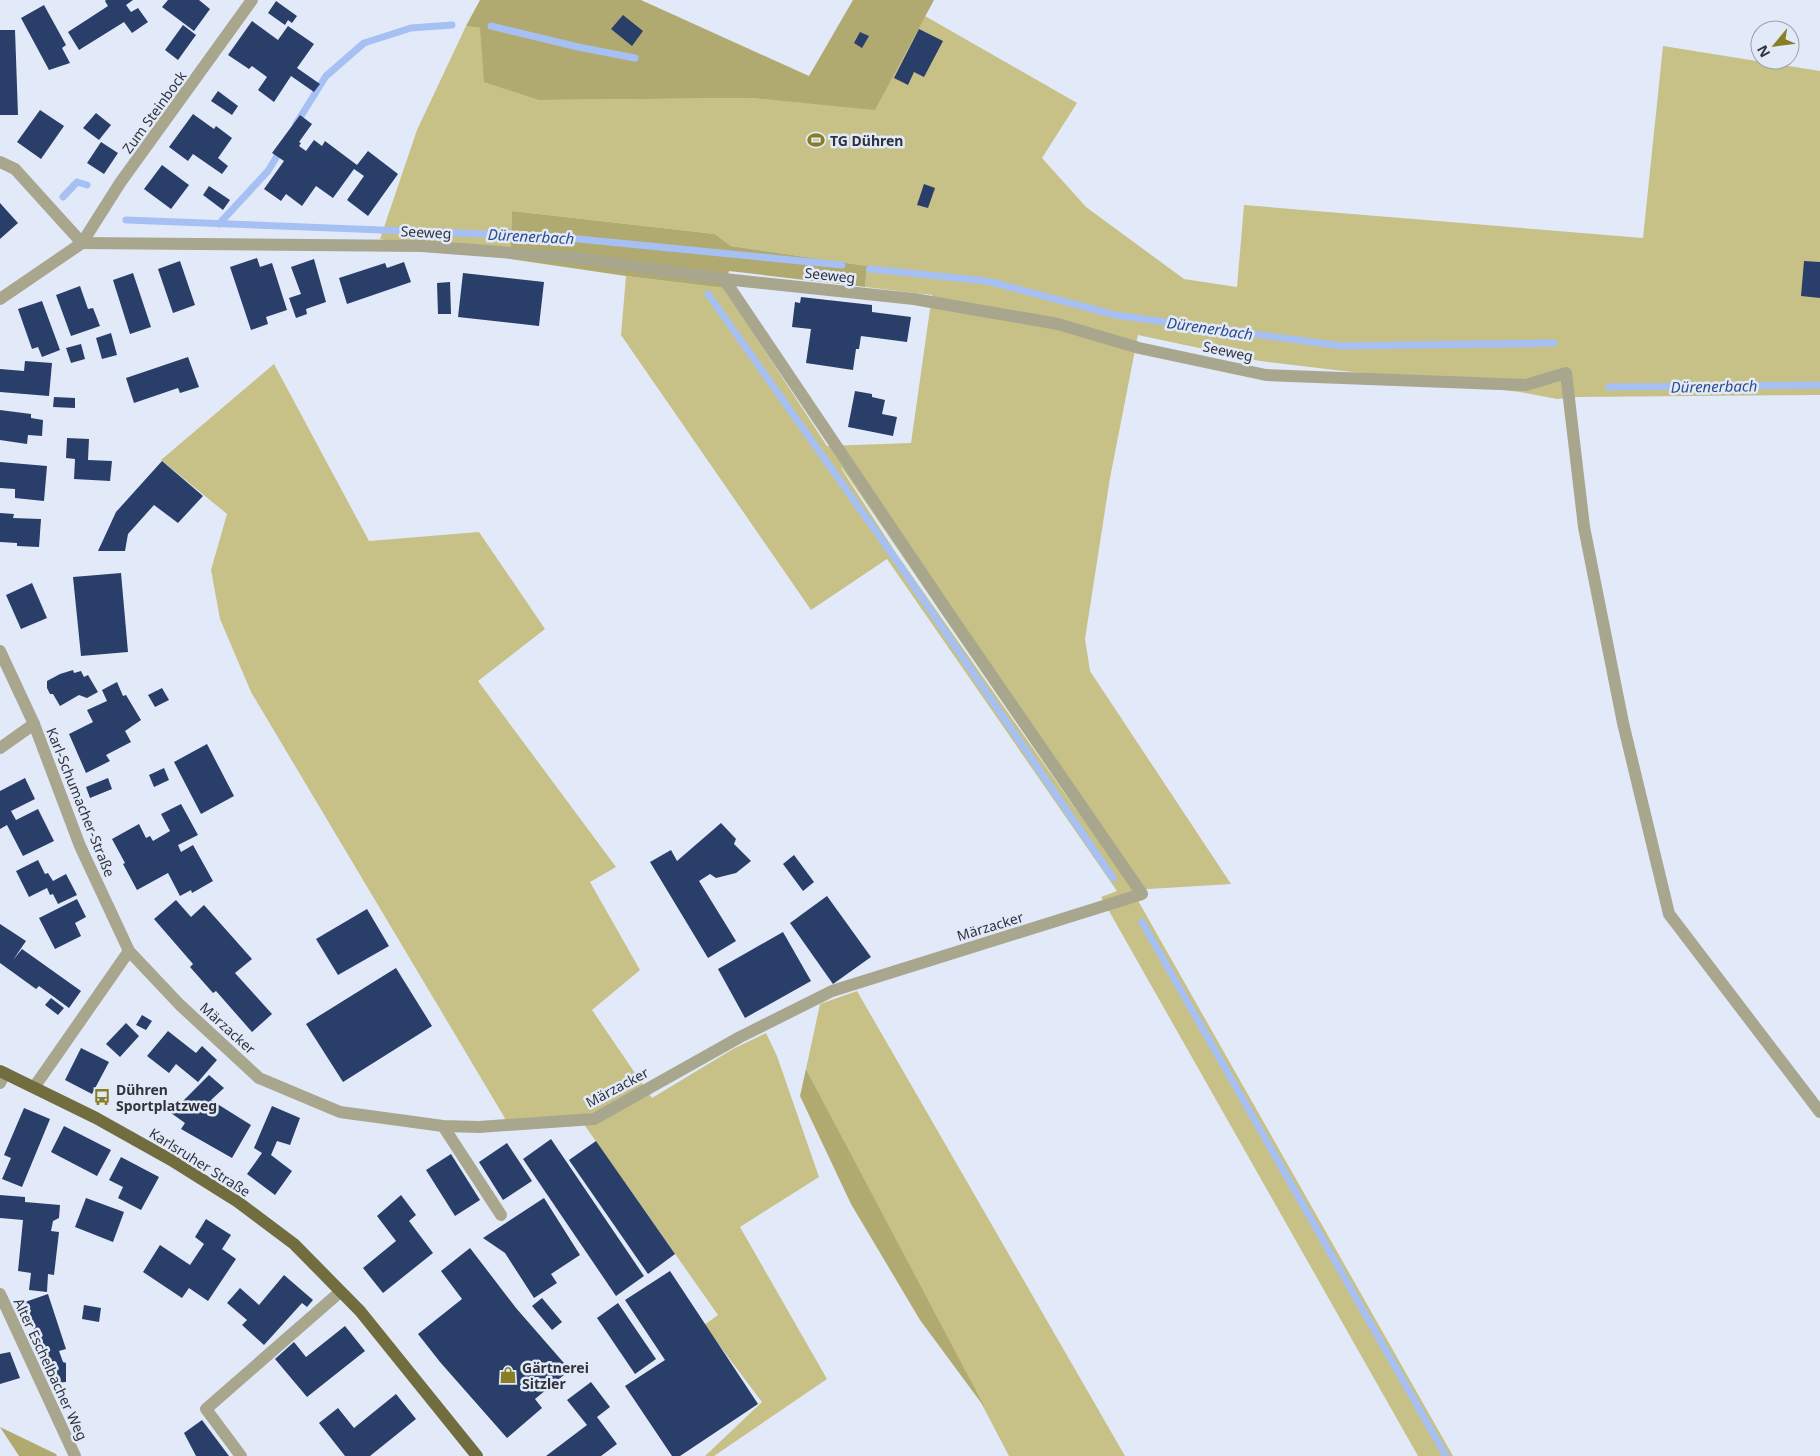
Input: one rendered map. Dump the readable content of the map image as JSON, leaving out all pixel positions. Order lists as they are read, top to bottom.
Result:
{
  "streets": {
    "main road": ["Karlsruher Straße"],
    "street": [
      "Zum Steinbock",
      "Seeweg",
      "Karl-Schumacher-Straße",
      "Märzacker",
      "Alter Eschelbacher Weg"
    ]
  },
  "crossings": [
    ["Zum Steinbock", "Seeweg"],
    ["Seeweg", "Märzacker"],
    ["Karl-Schumacher-Straße", "Märzacker"]
  ],
  "water": ["Dürenerbach"],
  "places": {
    "sports": ["TG Dühren"],
    "bus stop": ["Dühren Sportplatzweg"],
    "shop": ["Gärtnerei Sitzler"]
  },
  "north": "bottom left"
}
